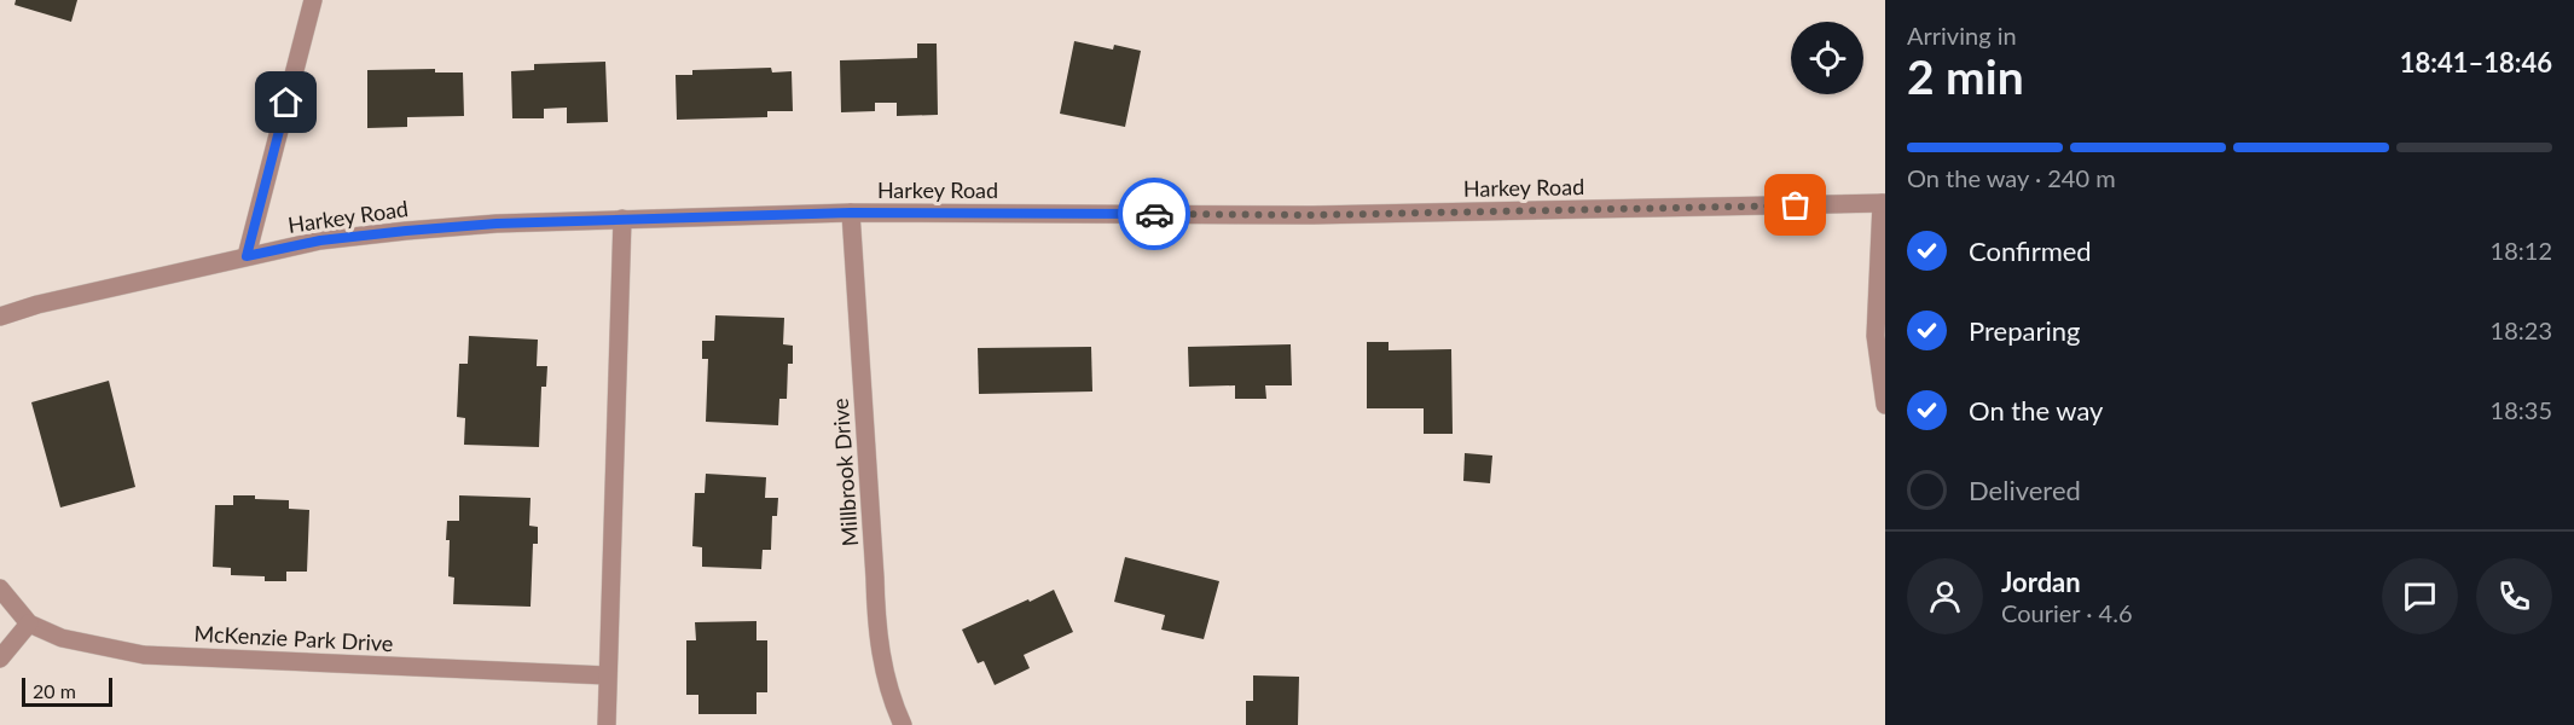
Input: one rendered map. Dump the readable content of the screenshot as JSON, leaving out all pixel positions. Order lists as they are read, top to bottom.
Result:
{
  "streets": {
    "street": ["Harkey Road", "Millbrook Drive", "McKenzie Park Drive"]
  },
  "crossings": [
    ["Harkey Road", "Millbrook Drive"]
  ],
  "scale_bar": "20 m",
  "page": {
    "heading": ["2 min", "Arriving in", "18:41–18:46"],
    "panel": ["Jordan", "Courier · 4.6"],
    "bar": "On the way · 240 m",
    "list": [
      ["Confirmed", "18:12"],
      ["Preparing", "18:23"],
      ["On the way", "18:35"],
      "Delivered"
    ],
    "scale": "20 m"
  }
}
